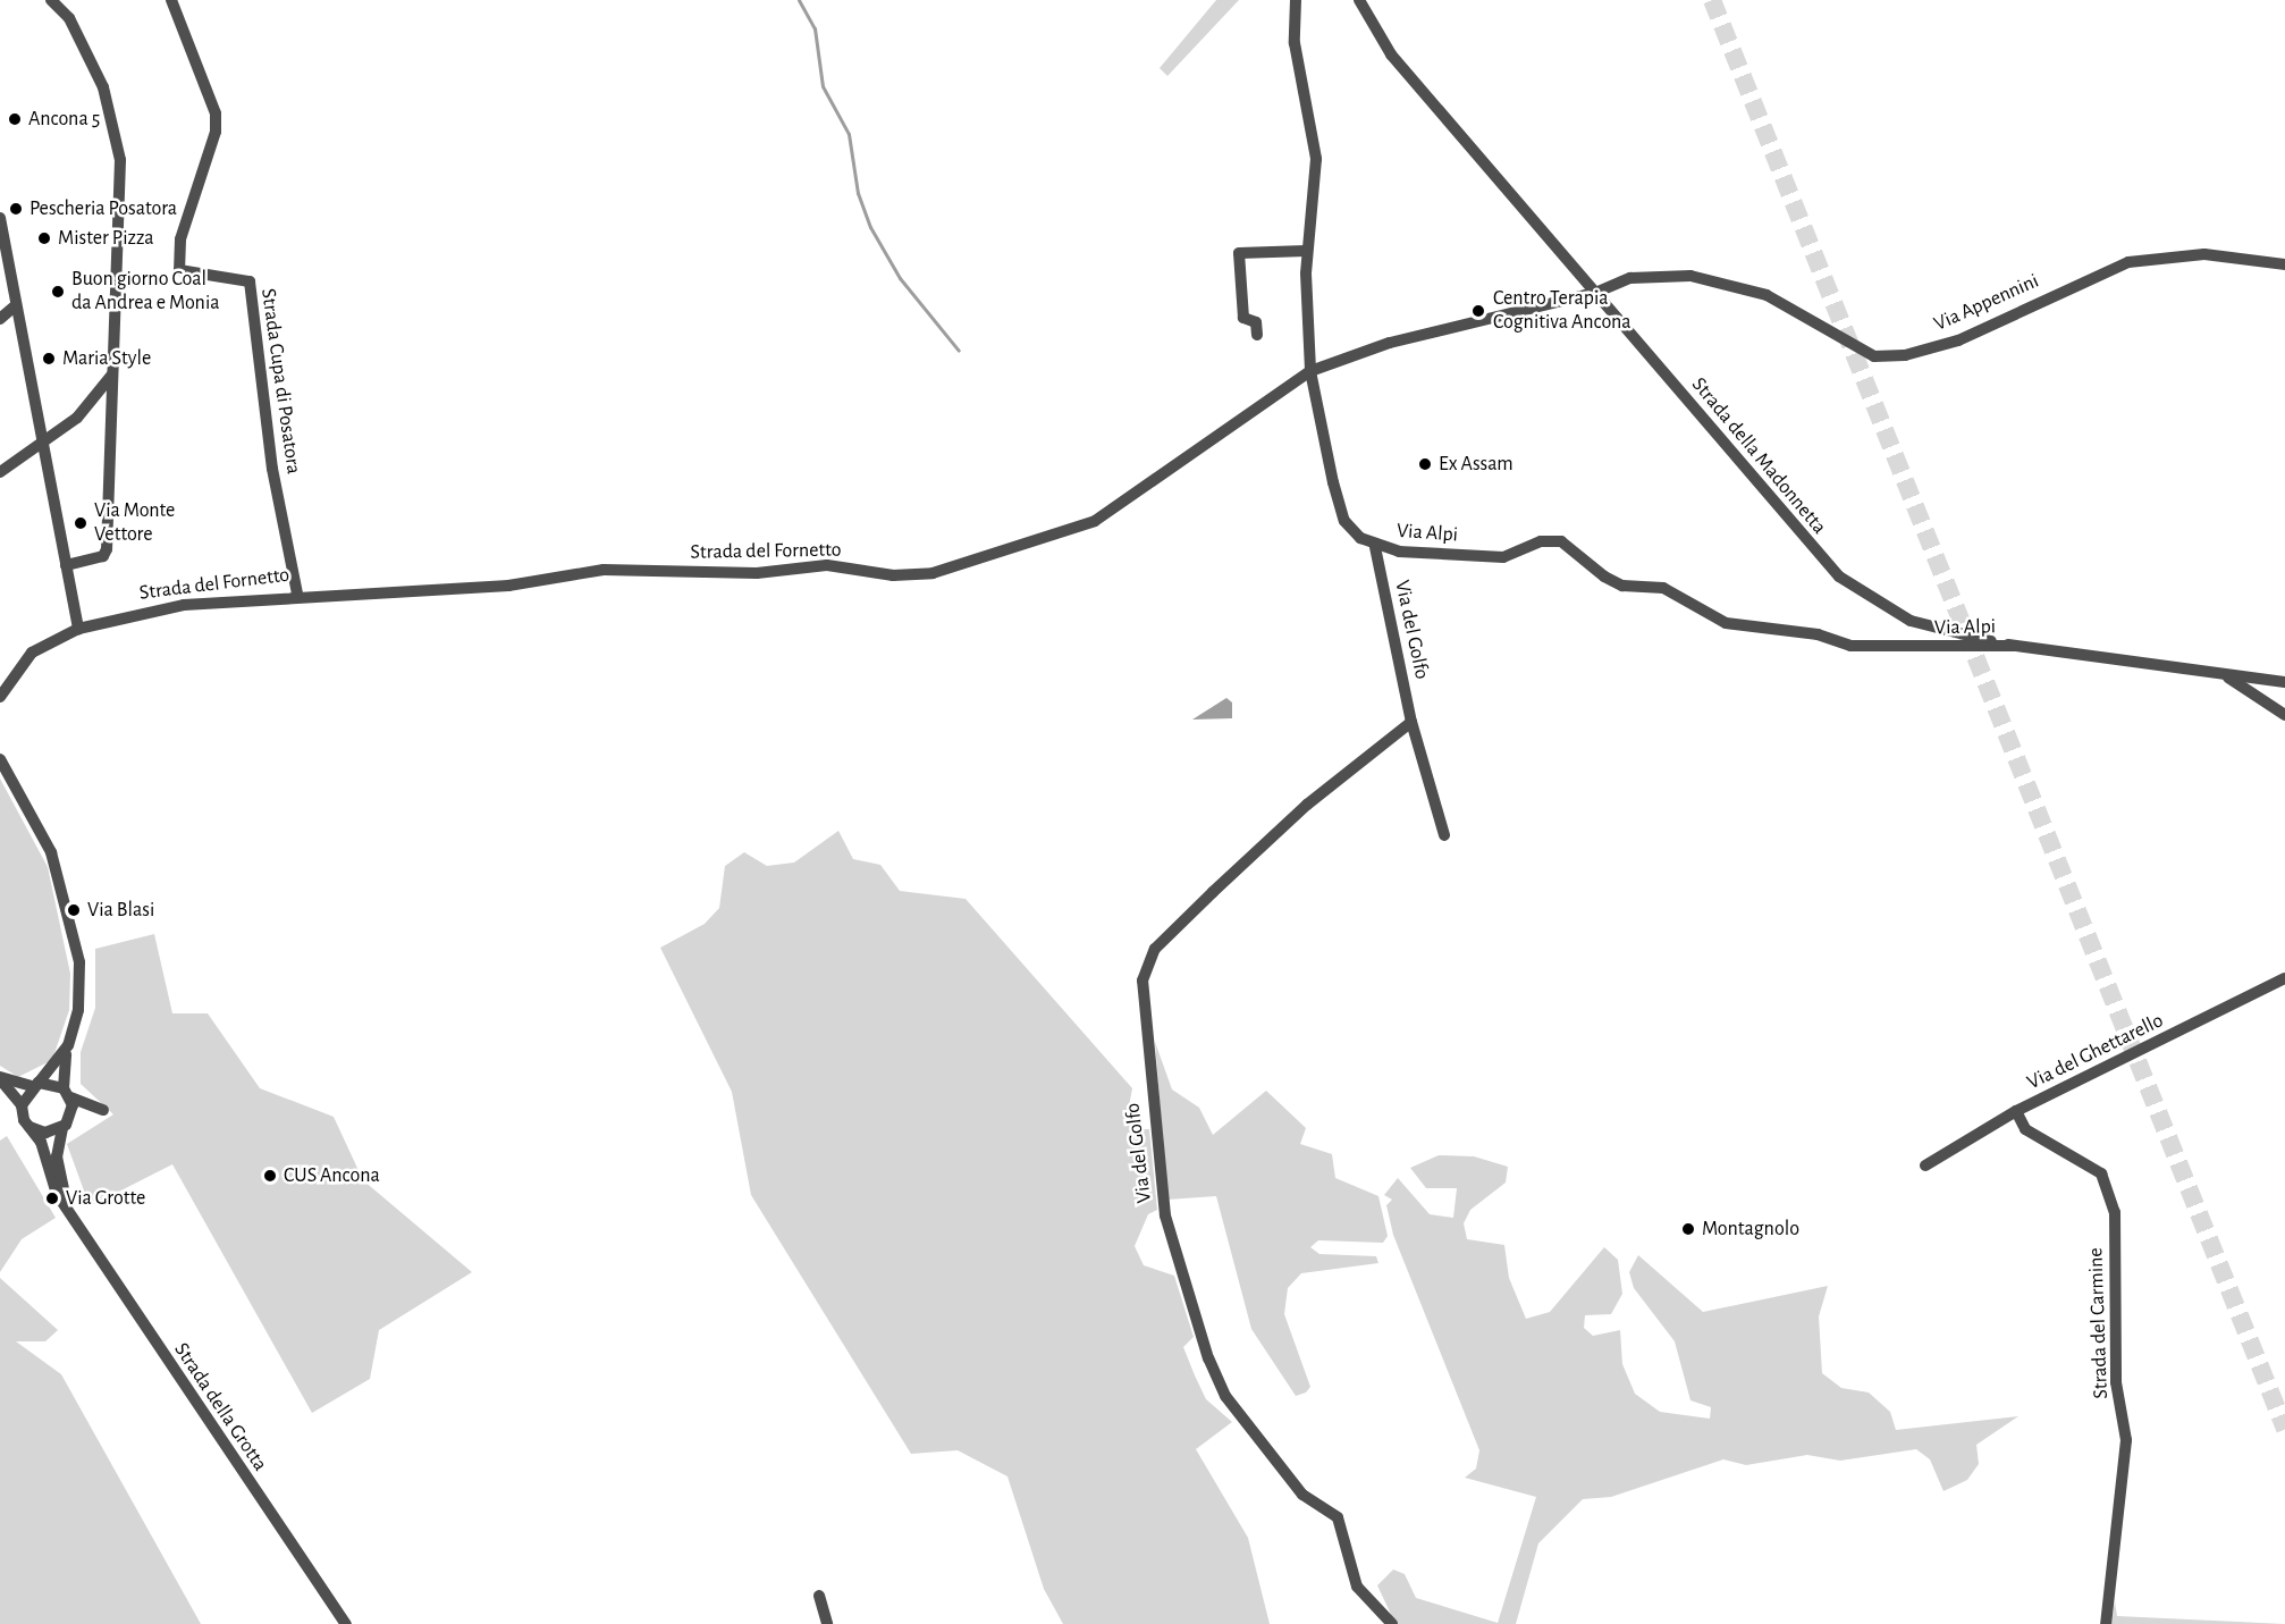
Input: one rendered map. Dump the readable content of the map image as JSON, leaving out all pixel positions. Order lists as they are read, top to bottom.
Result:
{
  "streets": {
    "street": [
      "Via Appennini",
      "Strada Cupa di Posatora",
      "Strada della Madonnetta",
      "Via Alpi",
      "Strada del Fornetto",
      "Via del Golfo",
      "Via del Ghettarello",
      "Strada del Carmine",
      "Strada della Grotta"
    ]
  },
  "crossings": [
    ["Via Appennini", "Strada della Madonnetta"],
    ["Via Appennini", "Strada del Fornetto"],
    ["Strada Cupa di Posatora", "Strada del Fornetto"],
    ["Strada della Madonnetta", "Via Alpi"],
    ["Strada della Madonnetta", "Strada del Fornetto"],
    ["Via Alpi", "Strada del Fornetto"],
    ["Via Alpi", "Via del Golfo"],
    ["Via del Ghettarello", "Strada del Carmine"]
  ],
  "places": [
    "Ancona 5",
    "Pescheria Posatora",
    "Mister Pizza",
    "Buon giorno Coal da Andrea e Monia",
    "Centro Terapia Cognitiva Ancona",
    "Maria Style",
    "Ex Assam",
    "Via Monte Vettore",
    "Via Blasi",
    "CUS Ancona",
    "Via Grotte",
    "Montagnolo"
  ]
}
